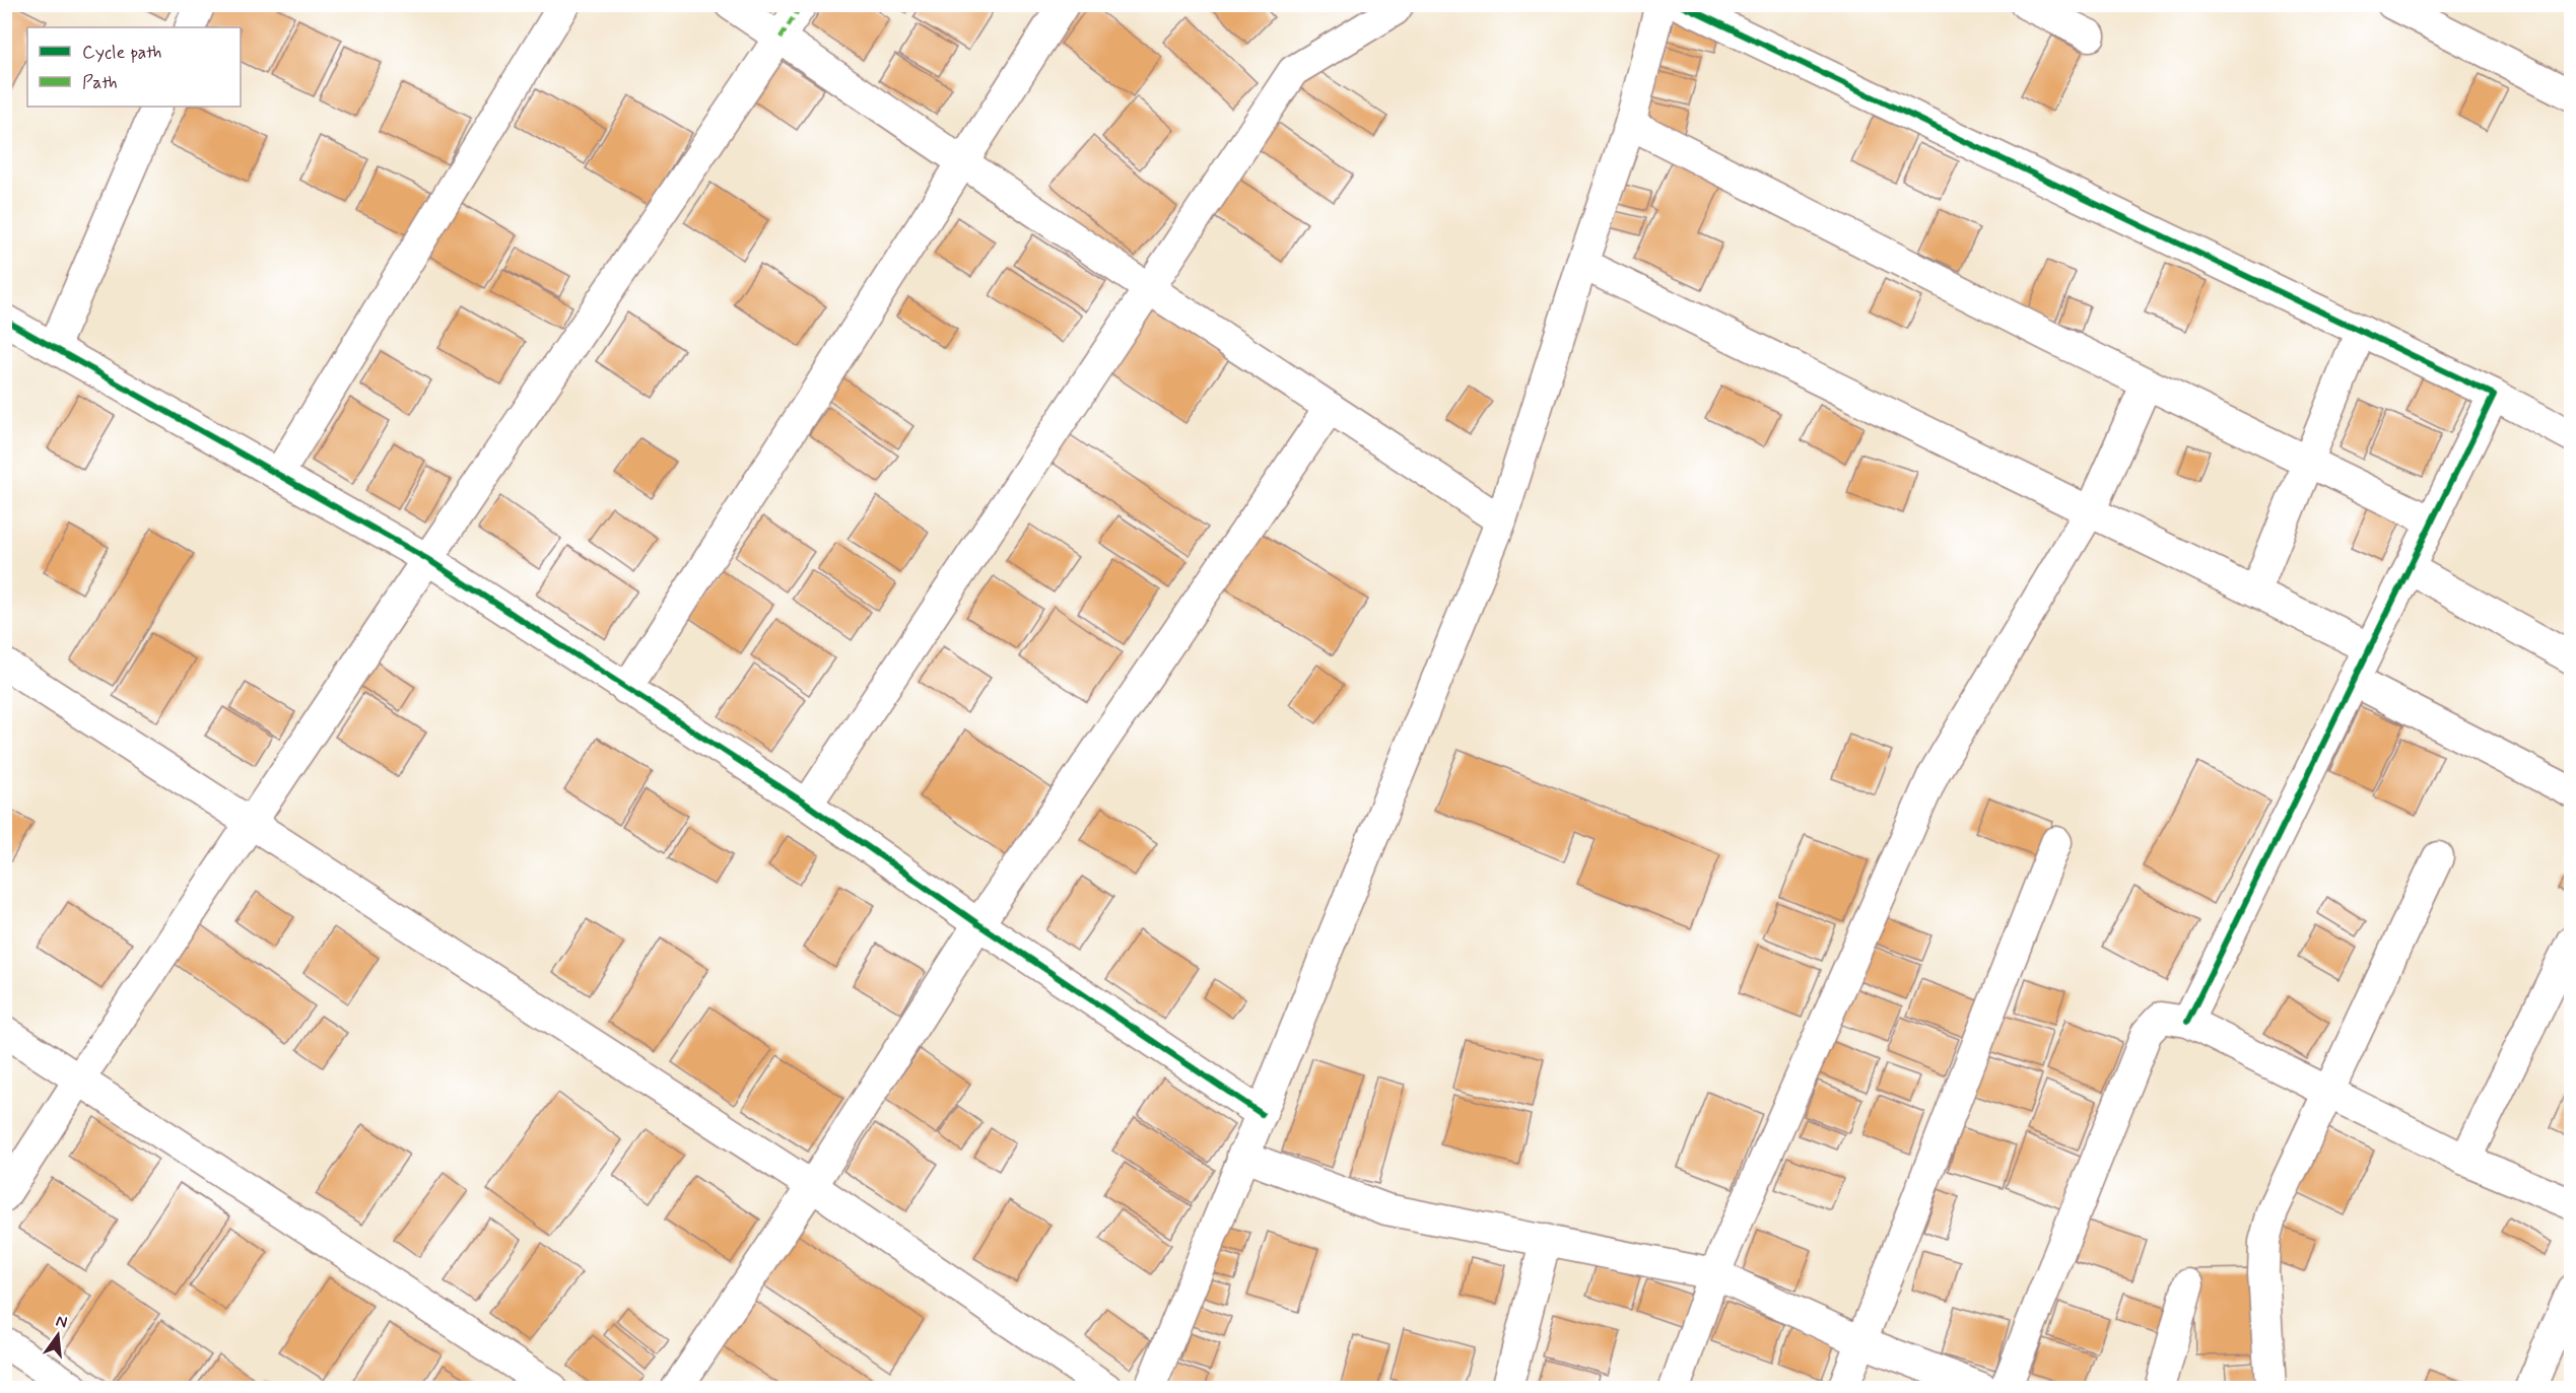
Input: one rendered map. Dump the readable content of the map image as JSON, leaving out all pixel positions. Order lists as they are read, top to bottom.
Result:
{
  "legend": ["Cycle path", "Path"],
  "north": "top"
}
